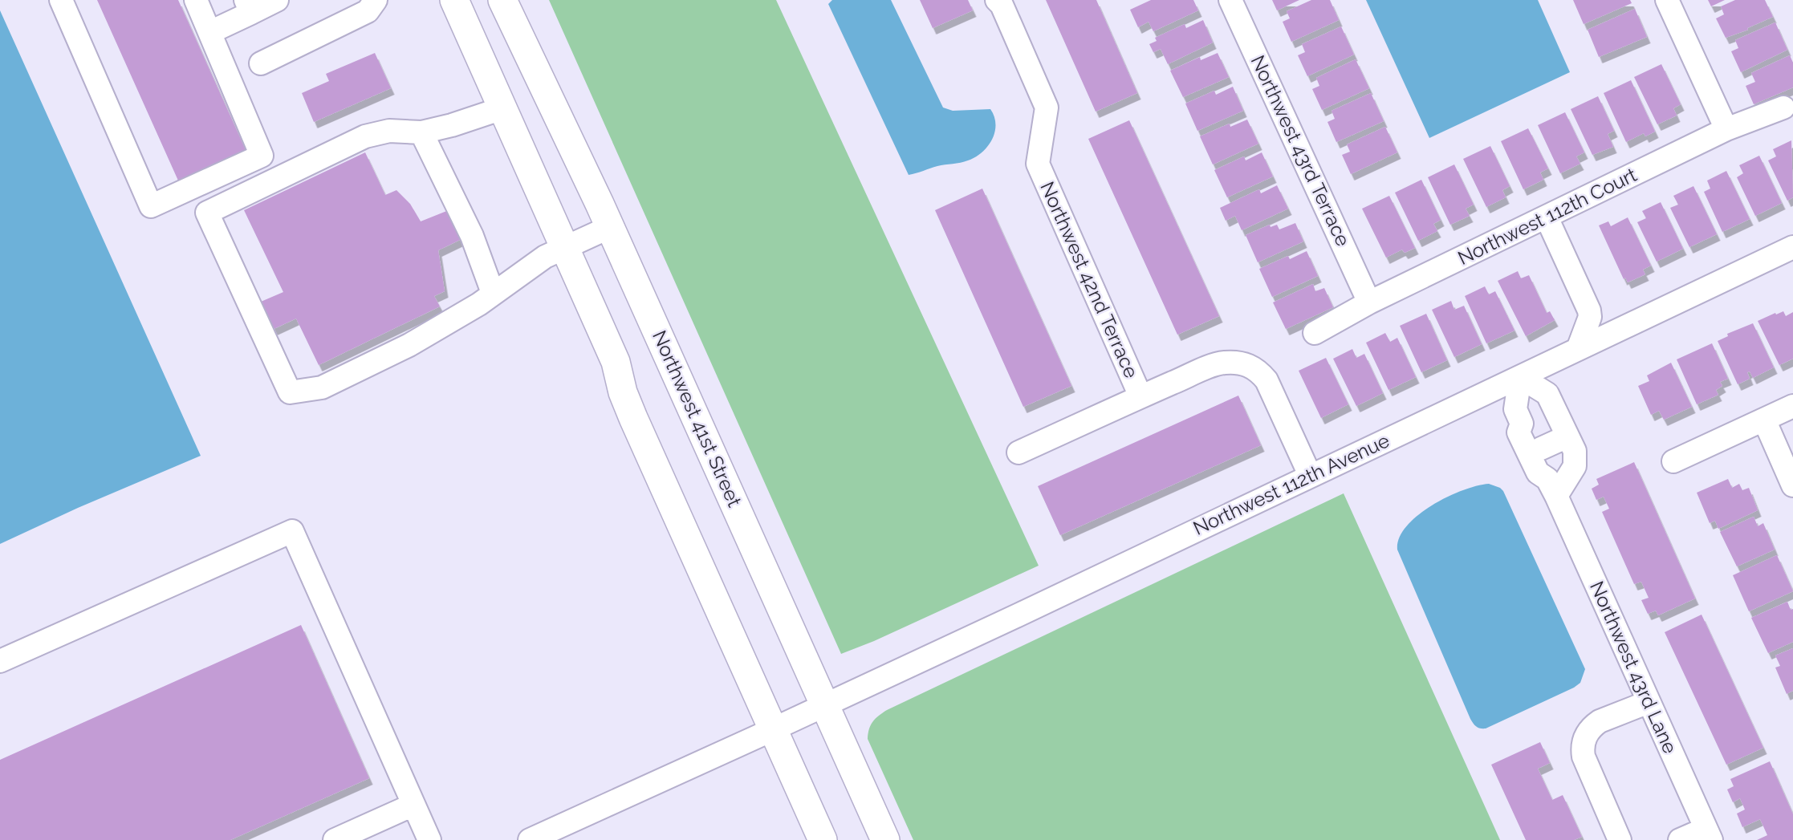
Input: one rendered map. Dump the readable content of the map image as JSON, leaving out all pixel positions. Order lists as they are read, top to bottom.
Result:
{
  "streets": {
    "main road": ["Northwest 41st Street"],
    "street": [
      "Northwest 43rd Terrace",
      "Northwest 112th Court",
      "Northwest 42nd Terrace",
      "Northwest 112th Avenue",
      "Northwest 43rd Lane"
    ]
  },
  "crossings": [
    ["Northwest 43rd Terrace", "Northwest 112th Court"],
    ["Northwest 42nd Terrace", "Northwest 112th Avenue"],
    ["Northwest 41st Street", "Northwest 112th Avenue"],
    ["Northwest 112th Avenue", "Northwest 43rd Lane"]
  ]
}
